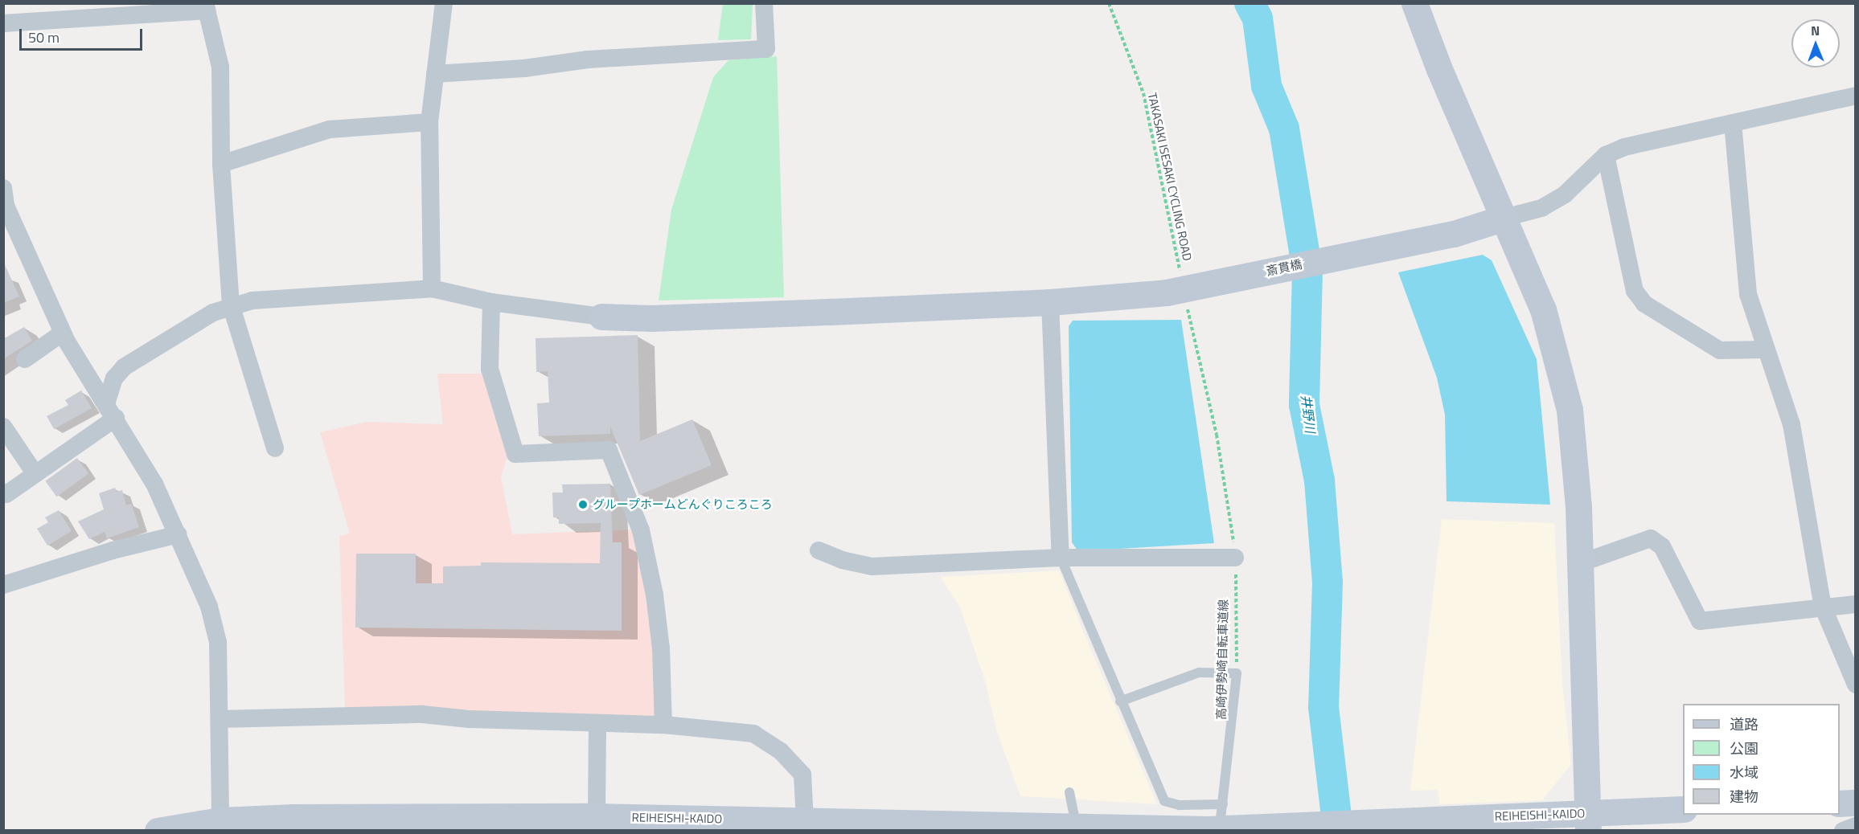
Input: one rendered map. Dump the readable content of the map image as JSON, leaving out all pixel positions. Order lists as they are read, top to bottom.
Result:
{
  "streets": {
    "street": ["斎貫橋", "REIHEISHI-KAIDO"],
    "lane": ["高崎伊勢崎自転車道線"],
    "path": ["TAKASAKI ISESAKI CYCLING ROAD"]
  },
  "crossings": [
    ["TAKASAKI ISESAKI CYCLING ROAD", "斎貫橋"],
    ["TAKASAKI ISESAKI CYCLING ROAD", "高崎伊勢崎自転車道線"],
    ["高崎伊勢崎自転車道線", "REIHEISHI-KAIDO"]
  ],
  "water": ["井野川"],
  "places": ["グループホームどんぐりころころ"],
  "legend": [
    "道路",
    "公園",
    "水域",
    "建物"
  ],
  "scale_bar": "50 m",
  "north": "top"
}
